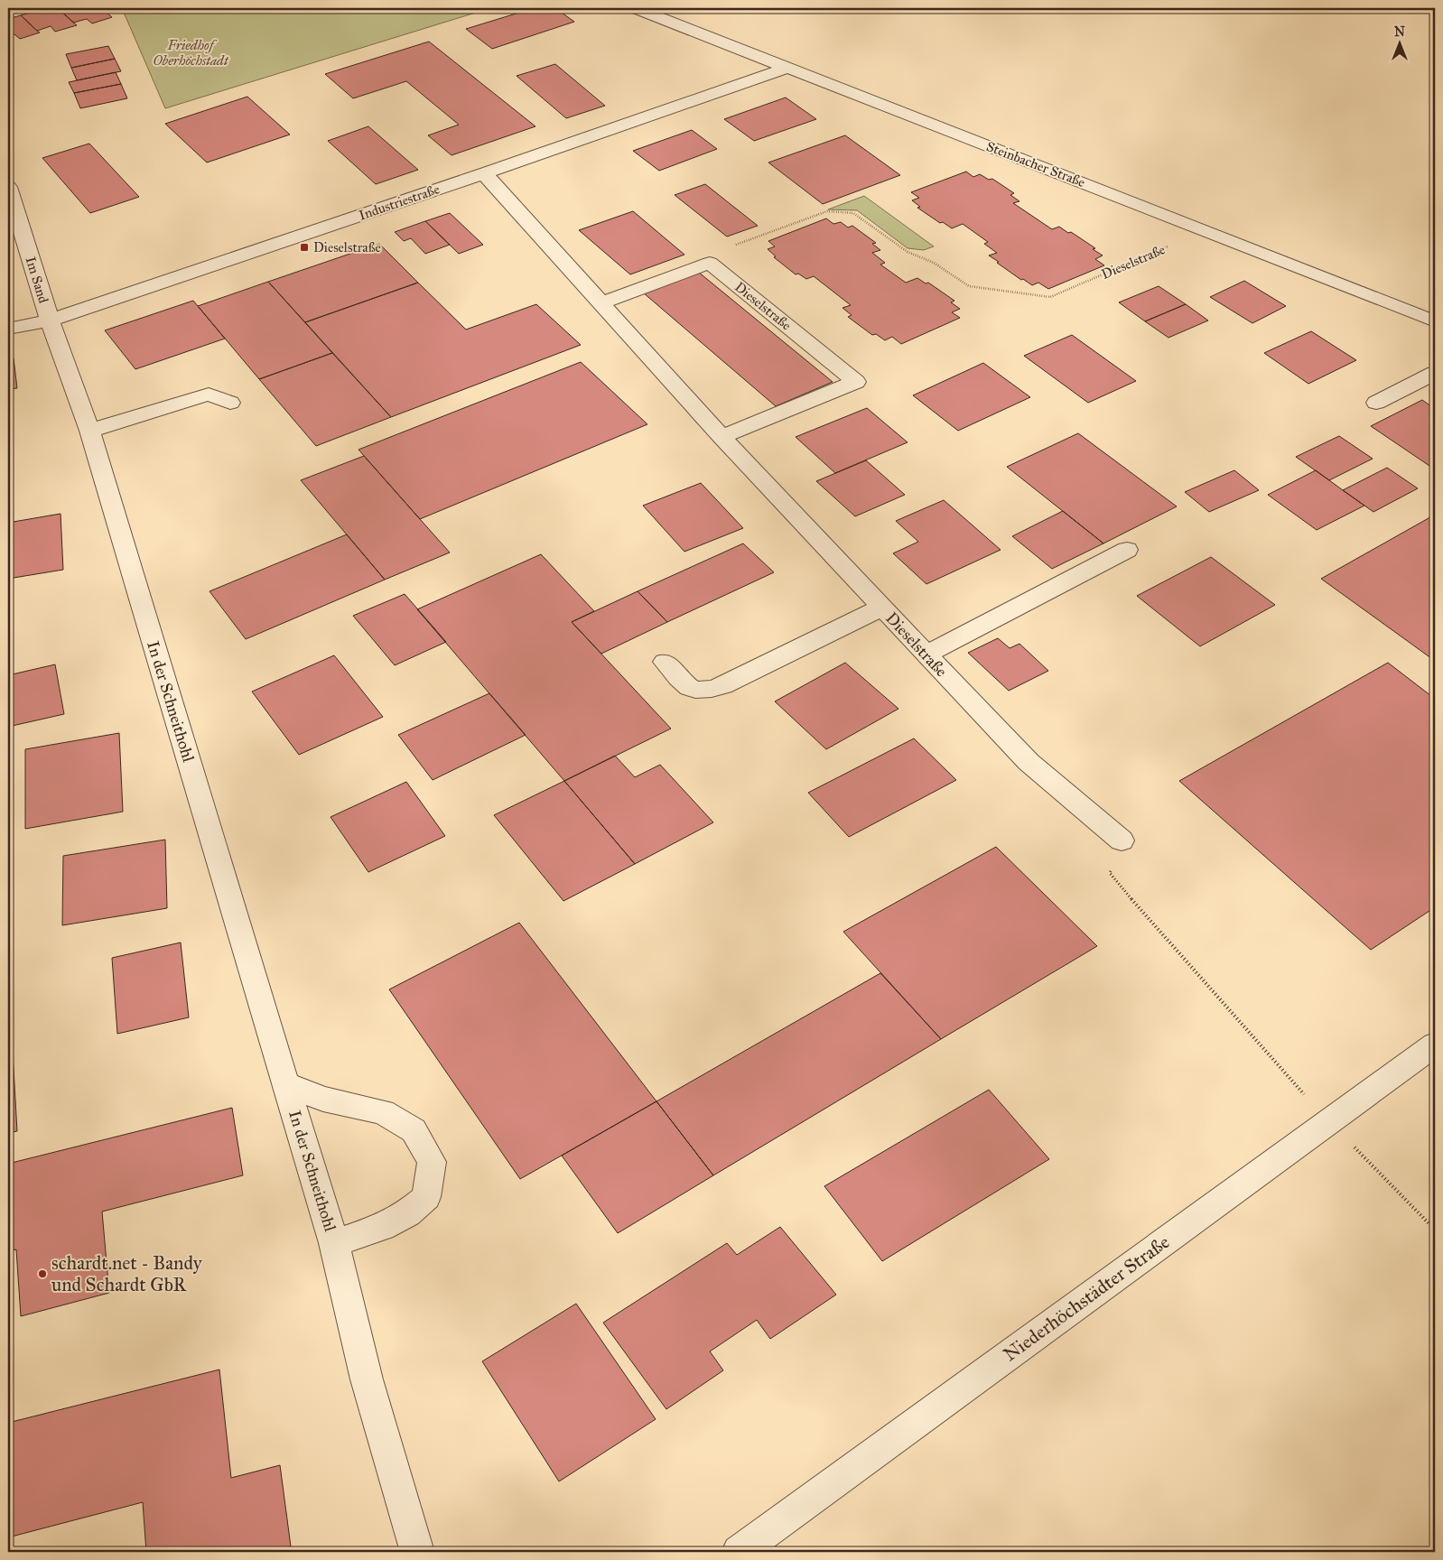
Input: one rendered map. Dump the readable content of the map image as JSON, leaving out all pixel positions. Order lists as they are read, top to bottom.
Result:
{
  "streets": {
    "street": [
      "Steinbacher Straße",
      "Industriestraße",
      "Dieselstraße",
      "Im Sand",
      "In der Schneithohl",
      "Niederhöchstädter Straße"
    ]
  },
  "crossings": [
    ["Steinbacher Straße", "Industriestraße"],
    ["Steinbacher Straße", "Dieselstraße"],
    ["Industriestraße", "Dieselstraße"],
    ["Industriestraße", "Im Sand"],
    ["Industriestraße", "In der Schneithohl"],
    ["Im Sand", "In der Schneithohl"]
  ],
  "parks": ["Friedhof Oberhöchstadt"],
  "places": {
    "transit": ["Dieselstraße"],
    "other": ["schardt.net - Bandy und Schardt GbR"]
  },
  "north": "top"
}
